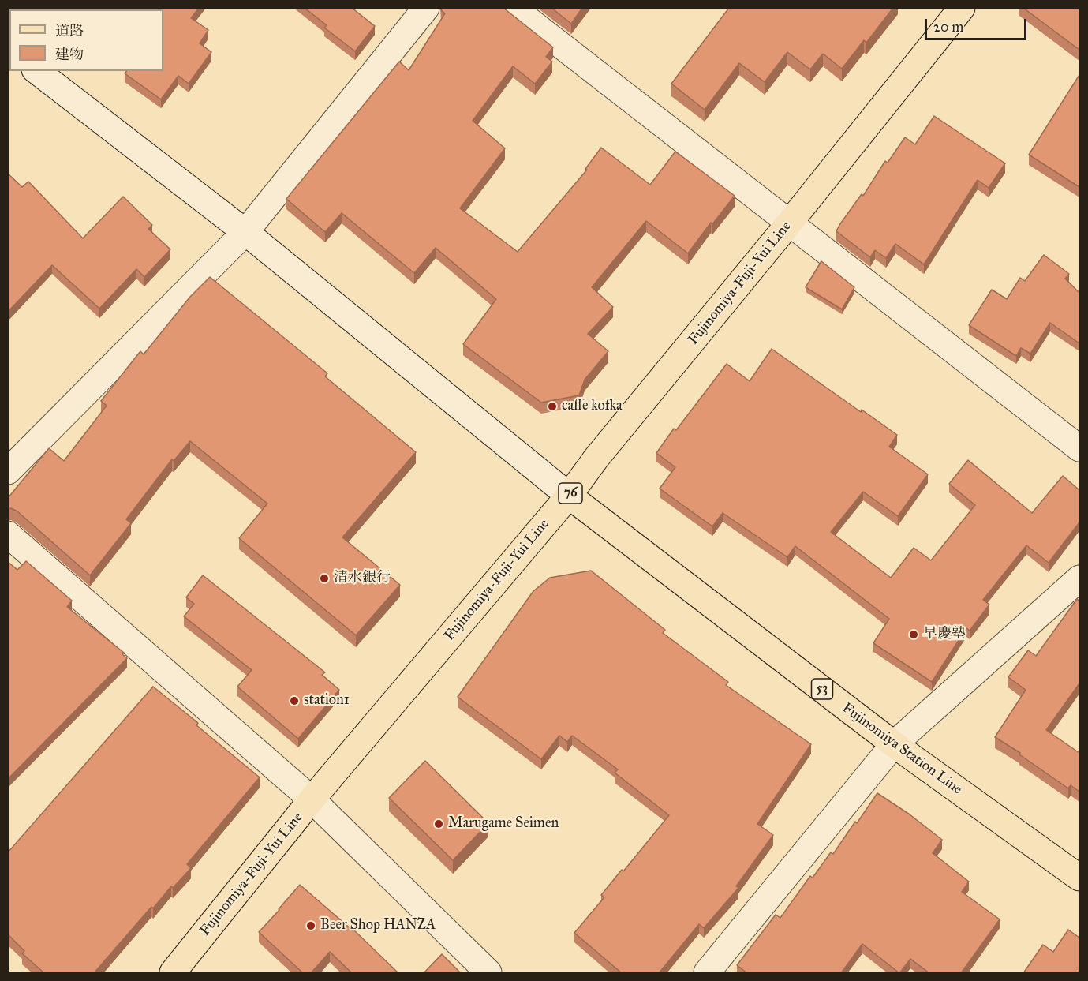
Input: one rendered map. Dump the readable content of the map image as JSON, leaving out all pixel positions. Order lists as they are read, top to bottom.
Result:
{
  "streets": {
    "main road": [
      "Fujinomiya-Fuji-Yui Line",
      "76",
      "53",
      "Fujinomiya Station Line"
    ]
  },
  "crossings": [
    ["Fujinomiya-Fuji-Yui Line", "Fujinomiya Station Line"]
  ],
  "places": [
    "caffe kofka",
    "清水銀行",
    "早慶塾",
    "station1",
    "Marugame Seimen",
    "Beer Shop HANZA"
  ],
  "legend": ["道路", "建物"],
  "scale_bar": "20 m"
}
